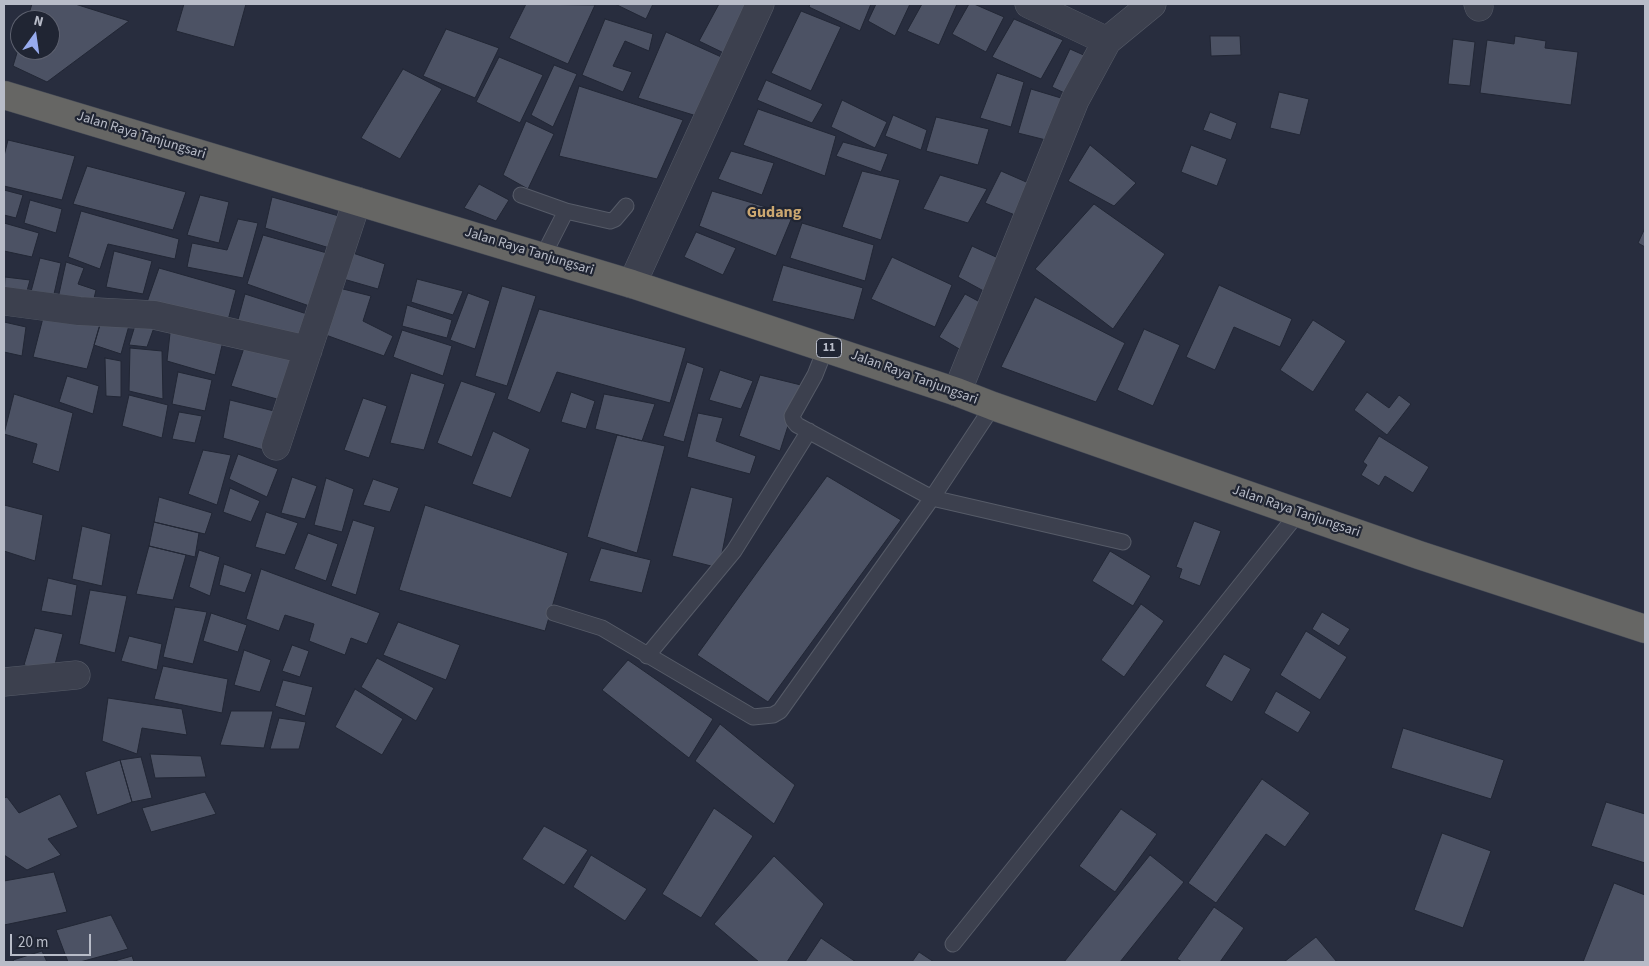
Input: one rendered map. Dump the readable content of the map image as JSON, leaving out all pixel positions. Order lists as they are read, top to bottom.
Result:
{
  "streets": {
    "highway": ["Jalan Raya Tanjungsari", "11"]
  },
  "districts": ["Gudang"],
  "scale_bar": "20 m",
  "north": "top"
}
